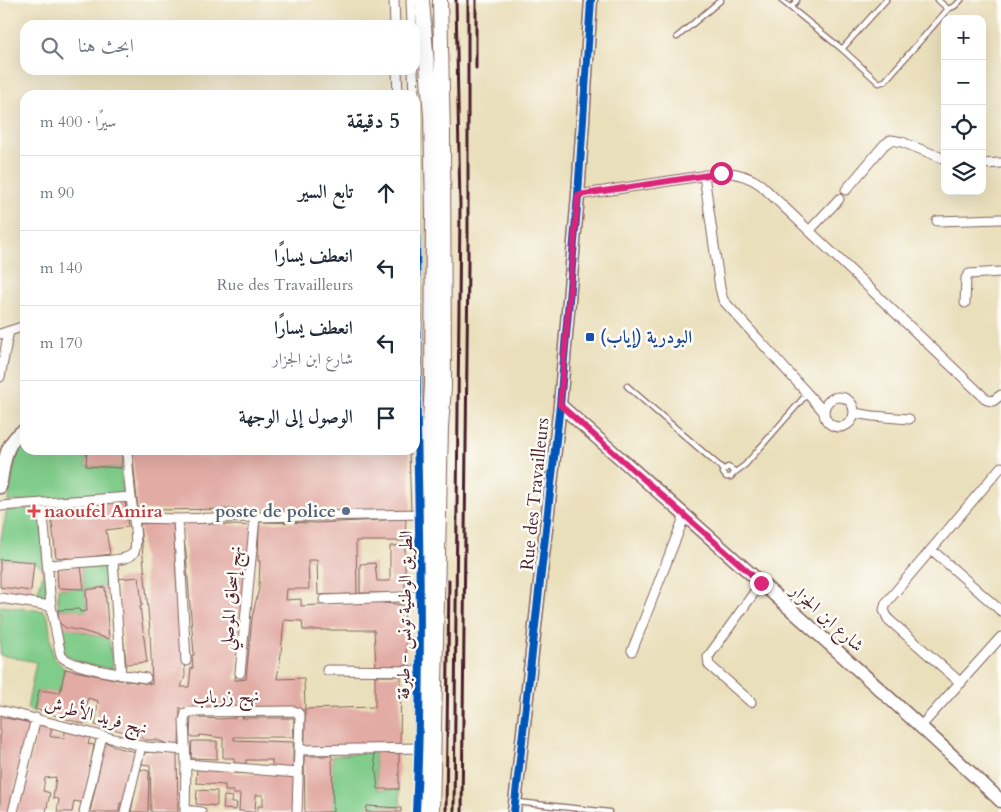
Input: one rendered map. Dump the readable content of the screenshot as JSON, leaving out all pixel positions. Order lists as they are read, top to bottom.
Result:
{
  "streets": {
    "main road": ["الطريق الوطنية تونس - طبرقة"],
    "street": [
      "Rue des Travailleurs",
      "نهج إسحاق الموصلي",
      "شارع ابن الجزار",
      "نهج زرياب",
      "نهج فريد الأطرش"
    ]
  },
  "crossings": [
    ["Rue des Travailleurs", "شارع ابن الجزار"],
    ["نهج زرياب", "نهج فريد الأطرش"]
  ],
  "places": {
    "transit": ["البودرية (إياب)"],
    "health": ["naoufel Amira"],
    "other": ["poste de police"]
  },
  "page": {
    "map_buttons": ["+", "−"],
    "search": "ابحث هنا",
    "heading": ["5 دقيقة", "سيرًا · 400 m"],
    "list": [
      ["تابع السير", "90 m"],
      ["انعطف يسارًا", "Rue des Travailleurs", "140 m"],
      ["انعطف يسارًا", "شارع ابن الجزار", "170 m"],
      "الوصول إلى الوجهة"
    ]
  }
}
